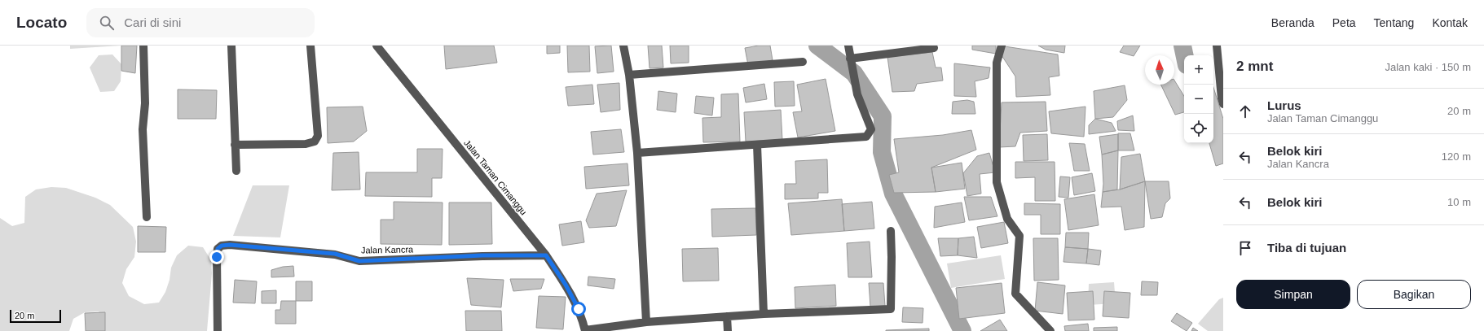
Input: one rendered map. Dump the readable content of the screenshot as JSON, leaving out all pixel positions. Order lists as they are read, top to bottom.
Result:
{
  "streets": {
    "street": ["Jalan Taman Cimanggu", "Jalan Kancra"]
  },
  "crossings": [
    ["Jalan Taman Cimanggu", "Jalan Kancra"]
  ],
  "scale_bar": "20 m",
  "north": "top",
  "page": {
    "header": "Locato",
    "search": "Cari di sini",
    "nav": [
      "Beranda",
      "Peta",
      "Tentang",
      "Kontak"
    ],
    "heading": ["2 mnt", "Jalan kaki · 150 m"],
    "map_buttons": ["+", "−"],
    "list": [
      ["Lurus", "Jalan Taman Cimanggu", "20 m"],
      ["Belok kiri", "Jalan Kancra", "120 m"],
      ["Belok kiri", "10 m"],
      "Tiba di tujuan"
    ],
    "buttons": ["Simpan", "Bagikan"],
    "scale": "20 m"
  }
}
